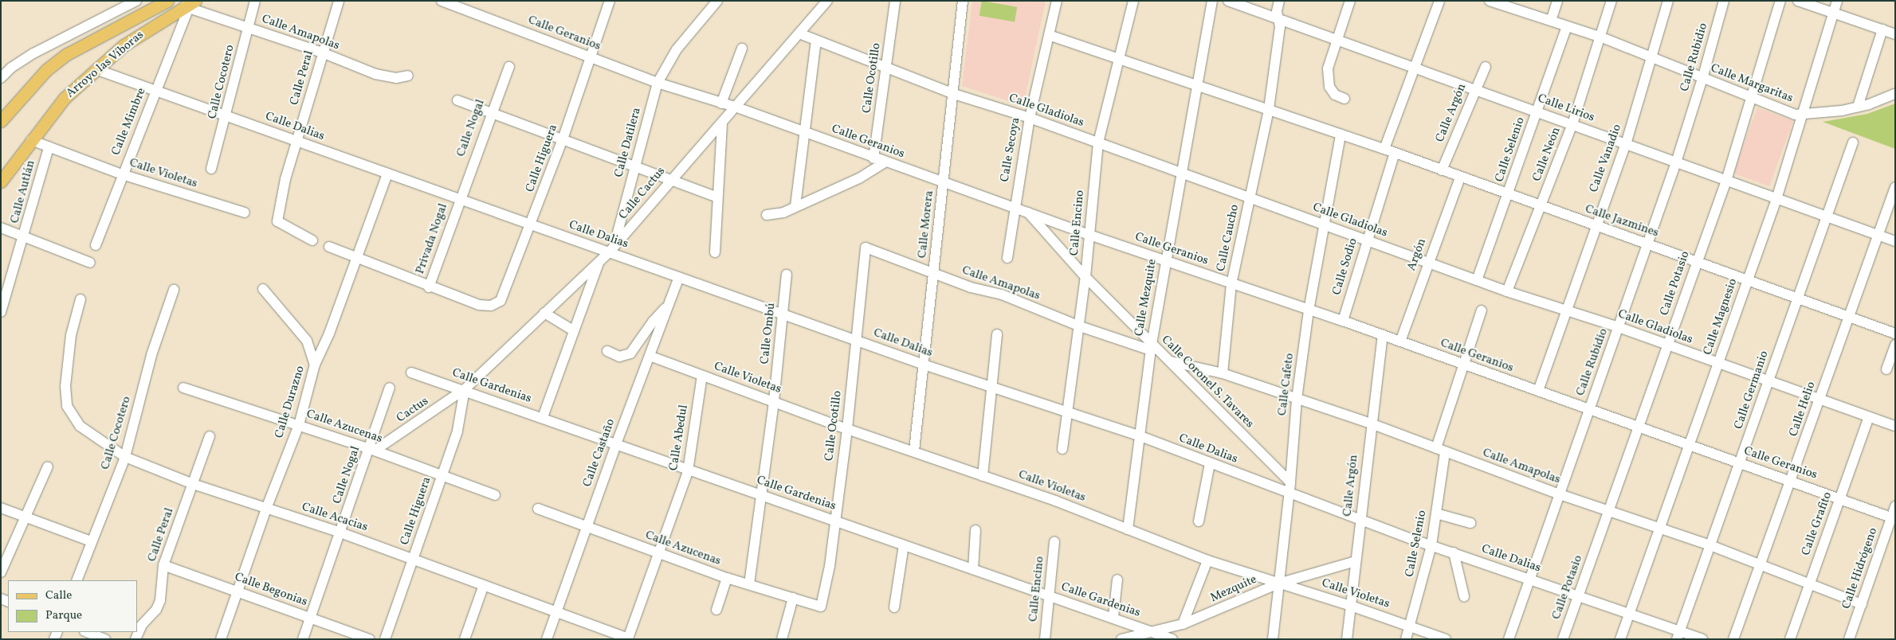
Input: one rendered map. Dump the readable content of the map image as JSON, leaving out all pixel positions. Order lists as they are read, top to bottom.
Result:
{
  "streets": {
    "main road": ["Arroyo las Víboras"],
    "street": [
      "Calle Amapolas",
      "Calle Geranios",
      "Calle Rubidio",
      "Calle Peral",
      "Calle Ocotillo",
      "Calle Cocotero",
      "Calle Margaritas",
      "Calle Lirios",
      "Calle Gladiolas",
      "Calle Argón",
      "Calle Mimbre",
      "Calle Dalias",
      "Calle Nogal",
      "Calle Datilera",
      "Calle Secoya",
      "Calle Selenio",
      "Calle Neón",
      "Calle Higuera",
      "Calle Vanadio",
      "Calle Violetas",
      "Calle Autlán",
      "Calle Cactus",
      "Calle Jazmines",
      "Calle Encino",
      "Calle Morera",
      "Calle Caucho",
      "Privada Nogal",
      "Argón",
      "Calle Sodio",
      "Calle Potasio",
      "Calle Mezquite",
      "Calle Magnesio",
      "Calle Ombú",
      "Calle Coronel S. Tavares",
      "Calle Cafeto",
      "Calle Gardenias",
      "Calle Germanio",
      "Calle Durazno",
      "Calle Helio",
      "Cactus",
      "Calle Azucenas",
      "Calle Abedul",
      "Calle Castaño",
      "Calle Acacias",
      "Calle Grafito",
      "Calle Hidrógeno",
      "Mezquite",
      "Calle Begonias"
    ]
  },
  "crossings": [
    ["Calle Amapolas", "Calle Rubidio"],
    ["Calle Amapolas", "Arroyo las Víboras"],
    ["Calle Amapolas", "Calle Peral"],
    ["Calle Amapolas", "Calle Ocotillo"],
    ["Calle Amapolas", "Calle Cocotero"],
    ["Calle Amapolas", "Calle Argón"],
    ["Calle Amapolas", "Calle Mimbre"],
    ["Calle Amapolas", "Calle Selenio"],
    ["Calle Amapolas", "Calle Encino"],
    ["Calle Amapolas", "Calle Morera"],
    ["Calle Amapolas", "Calle Caucho"],
    ["Calle Amapolas", "Calle Potasio"],
    ["Calle Amapolas", "Calle Mezquite"],
    ["Calle Amapolas", "Calle Magnesio"],
    ["Calle Amapolas", "Calle Coronel S. Tavares"],
    ["Calle Amapolas", "Calle Cafeto"],
    ["Calle Amapolas", "Calle Germanio"],
    ["Calle Amapolas", "Calle Helio"],
    ["Calle Amapolas", "Calle Grafito"],
    ["Calle Amapolas", "Calle Hidrógeno"],
    ["Calle Geranios", "Calle Rubidio"],
    ["Calle Geranios", "Calle Ocotillo"],
    ["Calle Geranios", "Calle Argón"],
    ["Calle Geranios", "Calle Datilera"],
    ["Calle Geranios", "Calle Secoya"],
    ["Calle Geranios", "Calle Selenio"],
    ["Calle Geranios", "Calle Higuera"],
    ["Calle Geranios", "Calle Vanadio"],
    ["Calle Geranios", "Calle Cactus"],
    ["Calle Geranios", "Calle Encino"],
    ["Calle Geranios", "Calle Morera"],
    ["Calle Geranios", "Calle Caucho"],
    ["Calle Geranios", "Argón"],
    ["Calle Geranios", "Calle Sodio"],
    ["Calle Geranios", "Calle Potasio"],
    ["Calle Geranios", "Calle Mezquite"],
    ["Calle Geranios", "Calle Magnesio"],
    ["Calle Geranios", "Calle Coronel S. Tavares"],
    ["Calle Geranios", "Calle Cafeto"],
    ["Calle Geranios", "Calle Germanio"],
    ["Calle Geranios", "Calle Helio"],
    ["Calle Geranios", "Calle Grafito"],
    ["Calle Geranios", "Calle Hidrógeno"],
    ["Calle Rubidio", "Calle Margaritas"],
    ["Calle Rubidio", "Calle Lirios"],
    ["Calle Rubidio", "Calle Gladiolas"],
    ["Calle Rubidio", "Calle Dalias"],
    ["Calle Rubidio", "Calle Jazmines"],
    ["Arroyo las Víboras", "Calle Mimbre"],
    ["Arroyo las Víboras", "Calle Dalias"],
    ["Arroyo las Víboras", "Calle Violetas"],
    ["Calle Peral", "Calle Dalias"],
    ["Calle Peral", "Calle Acacias"],
    ["Calle Peral", "Calle Begonias"],
    ["Calle Ocotillo", "Calle Gladiolas"],
    ["Calle Ocotillo", "Calle Dalias"],
    ["Calle Ocotillo", "Calle Violetas"],
    ["Calle Ocotillo", "Calle Gardenias"],
    ["Calle Ocotillo", "Calle Azucenas"],
    ["Calle Cocotero", "Calle Dalias"],
    ["Calle Cocotero", "Calle Acacias"],
    ["Calle Margaritas", "Calle Selenio"],
    ["Calle Margaritas", "Calle Neón"],
    ["Calle Margaritas", "Calle Vanadio"],
    ["Calle Margaritas", "Calle Potasio"],
    ["Calle Margaritas", "Calle Magnesio"],
    ["Calle Lirios", "Calle Argón"],
    ["Calle Lirios", "Calle Selenio"],
    ["Calle Lirios", "Calle Neón"],
    ["Calle Lirios", "Calle Vanadio"],
    ["Calle Lirios", "Calle Caucho"],
    ["Calle Lirios", "Calle Potasio"],
    ["Calle Lirios", "Calle Magnesio"],
    ["Calle Lirios", "Calle Germanio"],
    ["Calle Lirios", "Calle Helio"],
    ["Calle Gladiolas", "Calle Secoya"],
    ["Calle Gladiolas", "Calle Selenio"],
    ["Calle Gladiolas", "Calle Neón"],
    ["Calle Gladiolas", "Calle Vanadio"],
    ["Calle Gladiolas", "Calle Cactus"],
    ["Calle Gladiolas", "Calle Encino"],
    ["Calle Gladiolas", "Calle Morera"],
    ["Calle Gladiolas", "Calle Caucho"],
    ["Calle Gladiolas", "Argón"],
    ["Calle Gladiolas", "Calle Sodio"],
    ["Calle Gladiolas", "Calle Potasio"],
    ["Calle Gladiolas", "Calle Mezquite"],
    ["Calle Gladiolas", "Calle Magnesio"],
    ["Calle Gladiolas", "Calle Cafeto"],
    ["Calle Gladiolas", "Calle Germanio"],
    ["Calle Gladiolas", "Calle Helio"],
    ["Calle Gladiolas", "Calle Grafito"],
    ["Calle Argón", "Calle Dalias"],
    ["Calle Argón", "Calle Violetas"],
    ["Calle Argón", "Calle Jazmines"],
    ["Calle Argón", "Mezquite"],
    ["Calle Mimbre", "Calle Dalias"],
    ["Calle Mimbre", "Calle Violetas"],
    ["Calle Dalias", "Calle Nogal"],
    ["Calle Dalias", "Calle Datilera"],
    ["Calle Dalias", "Calle Selenio"],
    ["Calle Dalias", "Calle Higuera"],
    ["Calle Dalias", "Calle Cactus"],
    ["Calle Dalias", "Calle Encino"],
    ["Calle Dalias", "Calle Morera"],
    ["Calle Dalias", "Privada Nogal"],
    ["Calle Dalias", "Calle Potasio"],
    ["Calle Dalias", "Calle Mezquite"],
    ["Calle Dalias", "Calle Magnesio"],
    ["Calle Dalias", "Calle Ombú"],
    ["Calle Dalias", "Calle Coronel S. Tavares"],
    ["Calle Dalias", "Calle Cafeto"],
    ["Calle Dalias", "Calle Germanio"],
    ["Calle Dalias", "Calle Durazno"],
    ["Calle Dalias", "Calle Castaño"],
    ["Calle Nogal", "Privada Nogal"],
    ["Calle Nogal", "Cactus"],
    ["Calle Nogal", "Calle Azucenas"],
    ["Calle Nogal", "Calle Acacias"],
    ["Calle Nogal", "Calle Begonias"],
    ["Calle Datilera", "Calle Cactus"],
    ["Calle Selenio", "Calle Violetas"],
    ["Calle Selenio", "Calle Jazmines"],
    ["Calle Neón", "Calle Jazmines"],
    ["Calle Higuera", "Calle Cactus"],
    ["Calle Higuera", "Privada Nogal"],
    ["Calle Higuera", "Calle Gardenias"],
    ["Calle Higuera", "Cactus"],
    ["Calle Higuera", "Calle Azucenas"],
    ["Calle Higuera", "Calle Acacias"],
    ["Calle Vanadio", "Calle Jazmines"],
    ["Calle Violetas", "Calle Autlán"],
    ["Calle Violetas", "Calle Morera"],
    ["Calle Violetas", "Calle Mezquite"],
    ["Calle Violetas", "Calle Ombú"],
    ["Calle Violetas", "Calle Cafeto"],
    ["Calle Violetas", "Calle Abedul"],
    ["Calle Violetas", "Calle Castaño"],
    ["Calle Violetas", "Mezquite"],
    ["Calle Cactus", "Calle Gardenias"],
    ["Calle Cactus", "Cactus"],
    ["Calle Jazmines", "Argón"],
    ["Calle Jazmines", "Calle Sodio"],
    ["Calle Jazmines", "Calle Potasio"],
    ["Calle Jazmines", "Calle Magnesio"],
    ["Calle Jazmines", "Calle Cafeto"],
    ["Calle Jazmines", "Calle Germanio"],
    ["Calle Jazmines", "Calle Helio"],
    ["Calle Encino", "Calle Coronel S. Tavares"],
    ["Calle Encino", "Calle Gardenias"],
    ["Calle Mezquite", "Calle Coronel S. Tavares"],
    ["Calle Ombú", "Calle Gardenias"],
    ["Calle Ombú", "Calle Azucenas"],
    ["Calle Coronel S. Tavares", "Calle Cafeto"],
    ["Calle Cafeto", "Mezquite"],
    ["Calle Gardenias", "Cactus"],
    ["Calle Gardenias", "Calle Abedul"],
    ["Calle Gardenias", "Calle Castaño"],
    ["Calle Gardenias", "Mezquite"],
    ["Calle Durazno", "Calle Azucenas"],
    ["Calle Durazno", "Calle Acacias"],
    ["Calle Durazno", "Calle Begonias"],
    ["Cactus", "Calle Azucenas"],
    ["Calle Azucenas", "Calle Abedul"],
    ["Calle Azucenas", "Calle Castaño"],
    ["Calle Abedul", "Calle Acacias"],
    ["Calle Castaño", "Calle Acacias"]
  ],
  "legend": ["Calle", "Parque"]
}
